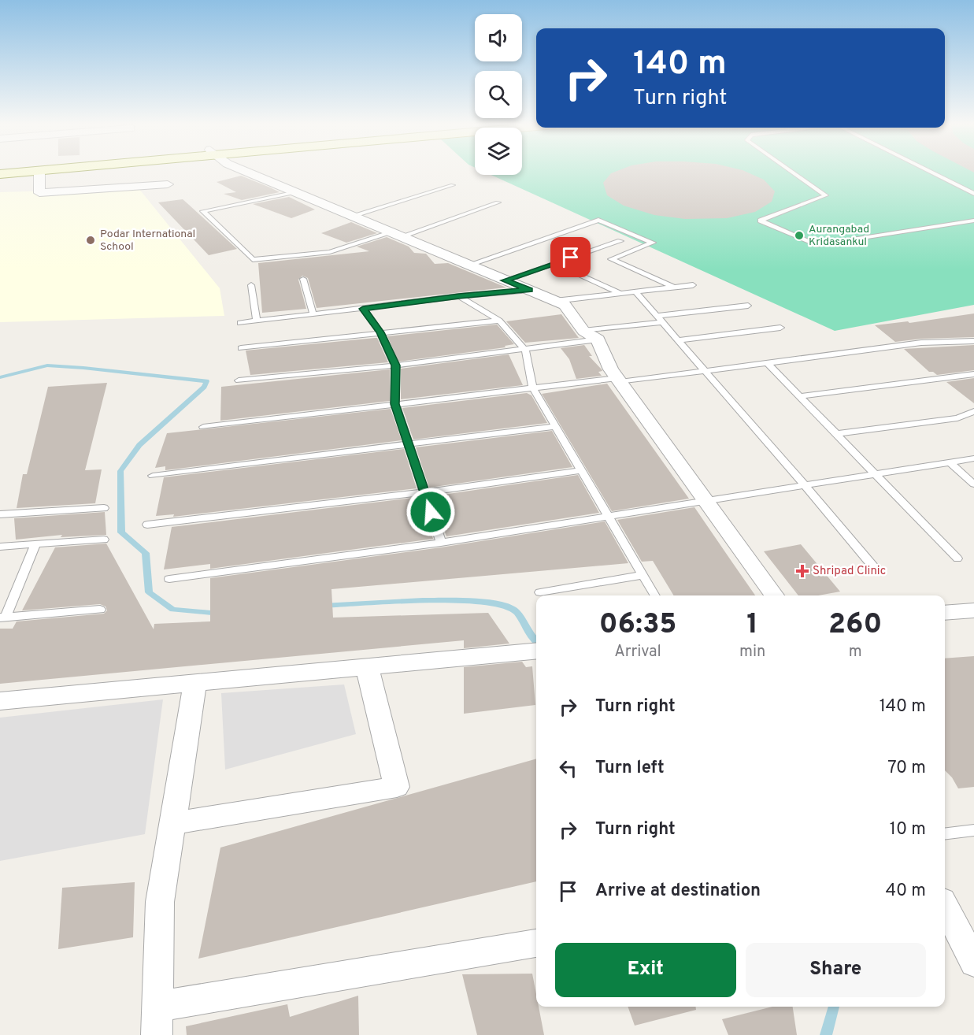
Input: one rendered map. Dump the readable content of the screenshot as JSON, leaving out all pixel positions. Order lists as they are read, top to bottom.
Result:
{
  "places": {
    "other": ["Aurangabad Kridasankul", "Podar International School"],
    "health": ["Shripad Clinic"]
  },
  "page": {
    "turn": ["140 m", "Turn right"],
    "eta": [
      "06:35",
      "Arrival",
      "1",
      "min",
      "260",
      "m"
    ],
    "list": [
      {
        "name": "Turn right",
        "value": "140 m"
      },
      {
        "name": "Turn left",
        "value": "70 m"
      },
      {
        "name": "Turn right",
        "value": "10 m"
      },
      {
        "name": "Arrive at destination",
        "value": "40 m"
      }
    ],
    "buttons": ["Exit", "Share"]
  }
}
